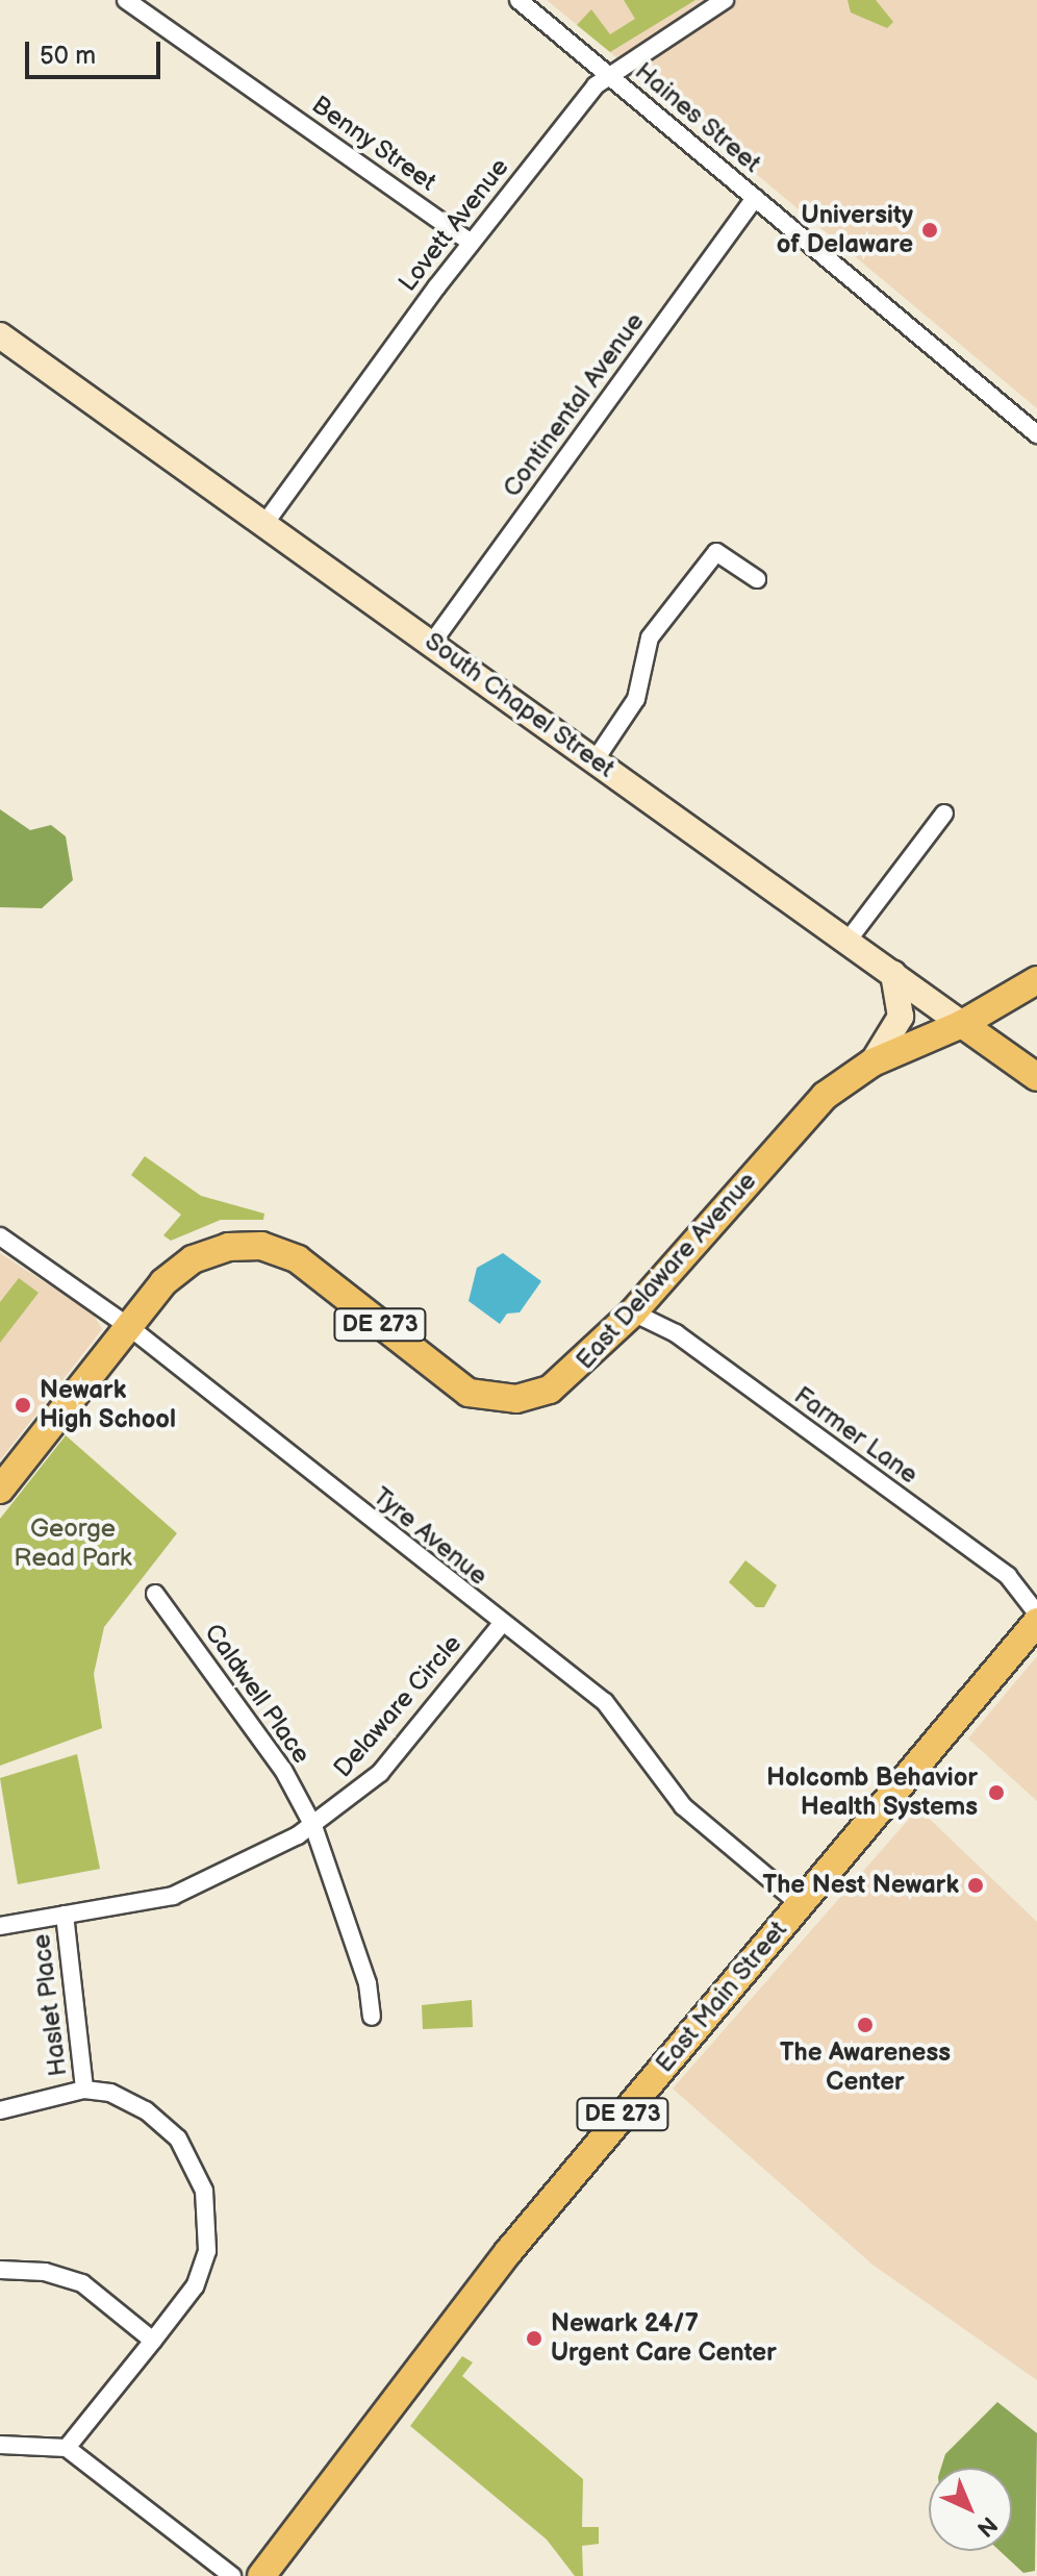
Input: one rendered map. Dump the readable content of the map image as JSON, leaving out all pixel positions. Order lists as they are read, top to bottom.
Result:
{
  "streets": {
    "main road": [
      "South Chapel Street",
      "East Delaware Avenue",
      "DE 273",
      "East Main Street"
    ],
    "street": [
      "Haines Street",
      "Benny Street",
      "Lovett Avenue",
      "Continental Avenue",
      "Farmer Lane",
      "Tyre Avenue",
      "Caldwell Place",
      "Delaware Circle",
      "Haslet Place"
    ]
  },
  "crossings": [
    ["Haines Street", "Lovett Avenue"],
    ["Haines Street", "Continental Avenue"],
    ["Benny Street", "Lovett Avenue"],
    ["Lovett Avenue", "South Chapel Street"],
    ["Continental Avenue", "South Chapel Street"],
    ["South Chapel Street", "East Delaware Avenue"],
    ["East Delaware Avenue", "Farmer Lane"],
    ["East Delaware Avenue", "Tyre Avenue"],
    ["Tyre Avenue", "Delaware Circle"],
    ["Tyre Avenue", "East Main Street"],
    ["Caldwell Place", "Delaware Circle"],
    ["Delaware Circle", "Haslet Place"]
  ],
  "parks": ["George Read Park"],
  "places": [
    "University of Delaware",
    "Newark High School",
    "Holcomb Behavior Health Systems",
    "The Nest Newark",
    "The Awareness Center",
    "Newark 24/7 Urgent Care Center"
  ],
  "scale_bar": "50 m",
  "north": "bottom right"
}
